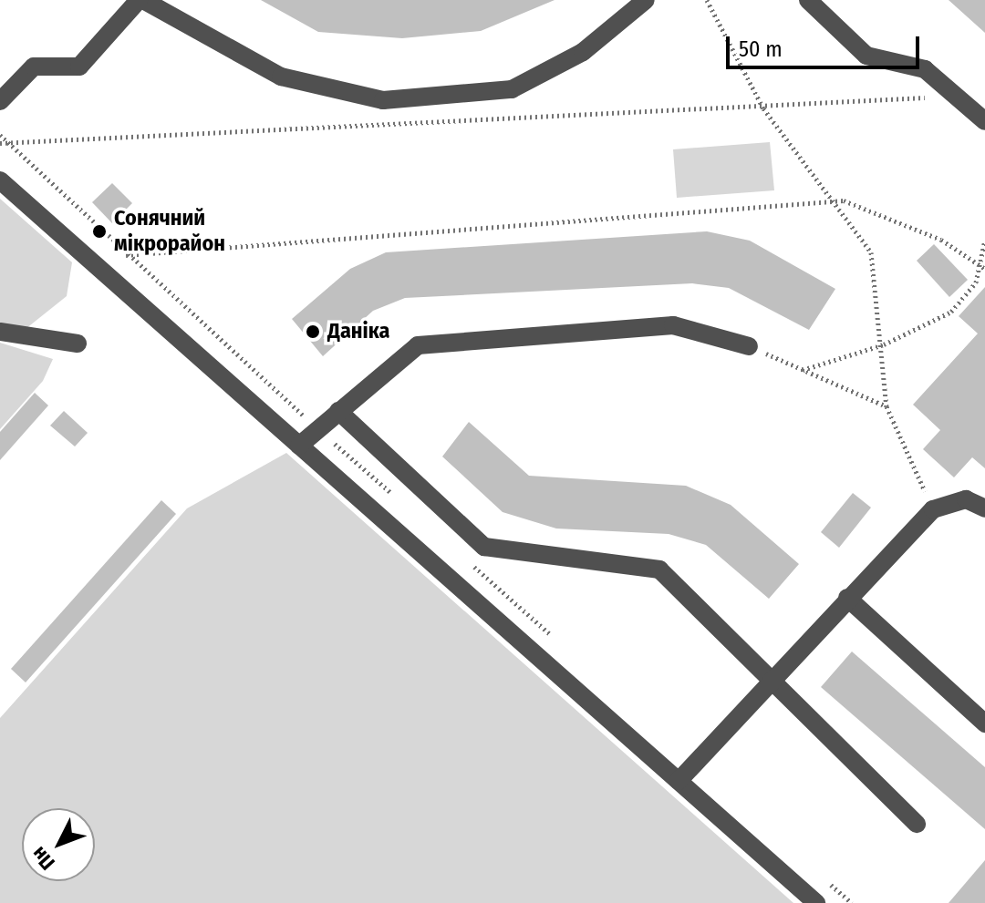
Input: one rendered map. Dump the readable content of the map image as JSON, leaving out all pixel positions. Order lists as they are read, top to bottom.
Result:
{
  "places": ["Сонячний мікрорайон", "Даніка"],
  "scale_bar": "50 m",
  "north": "bottom left"
}
